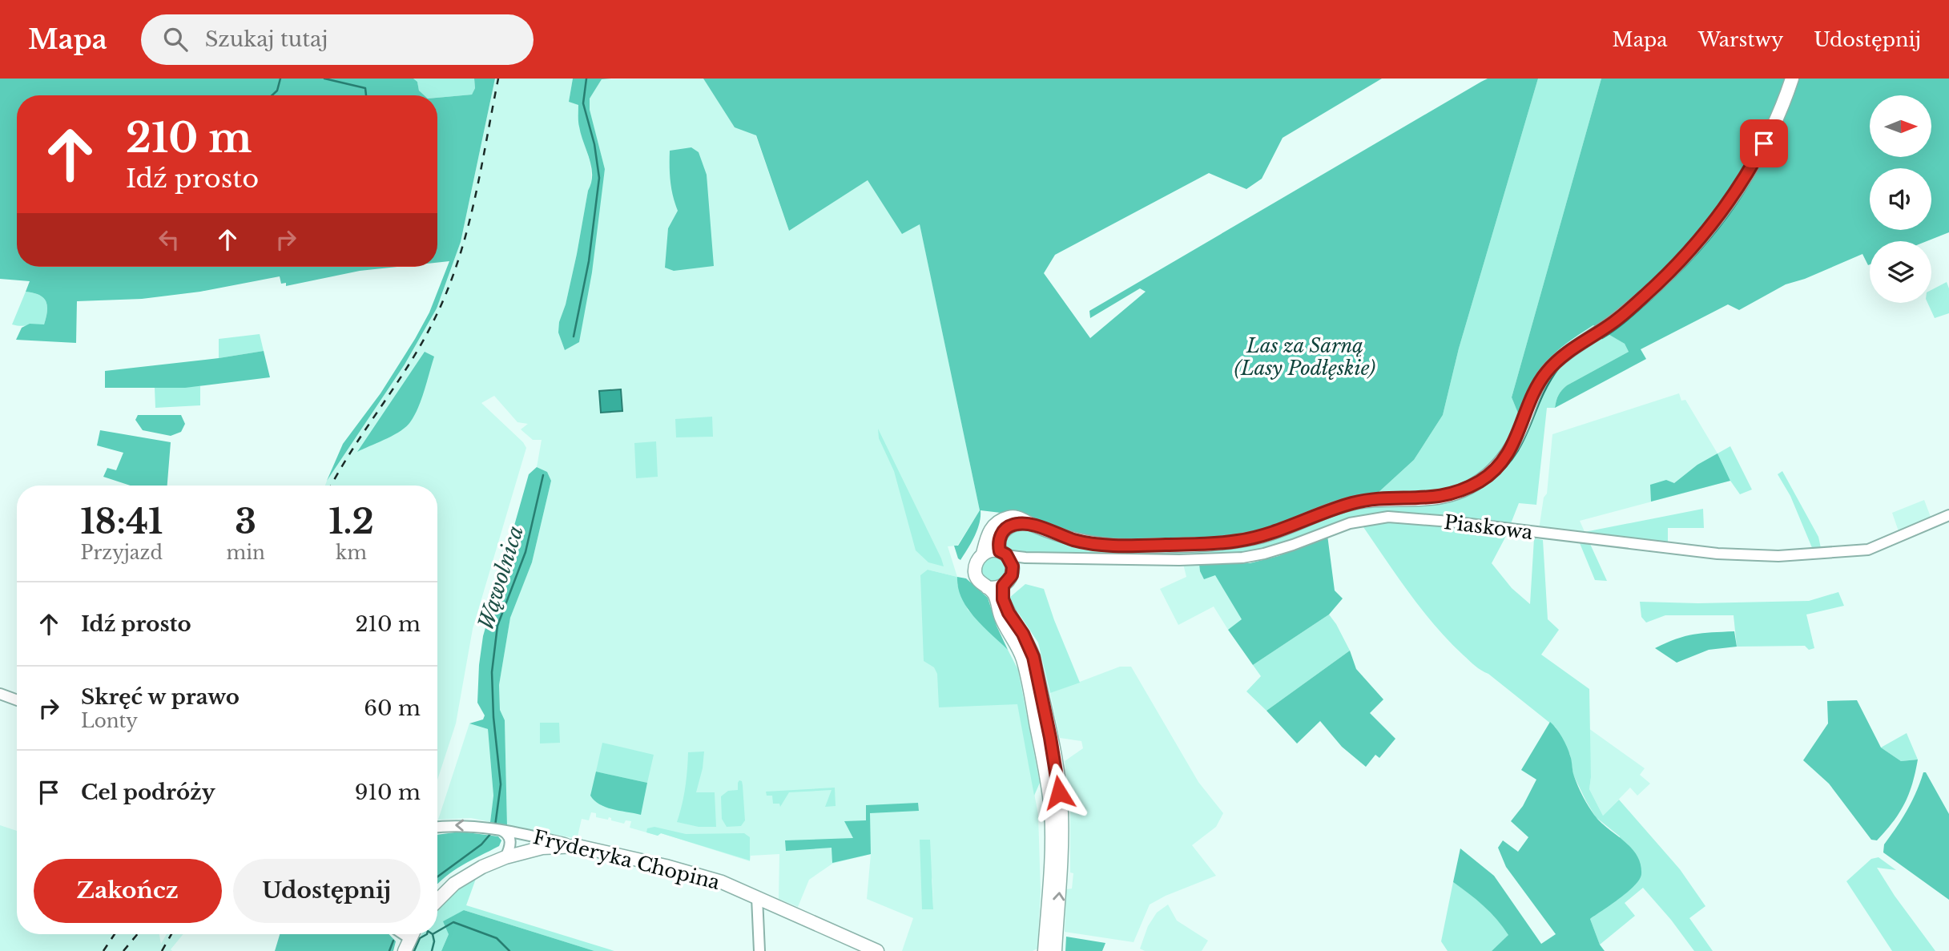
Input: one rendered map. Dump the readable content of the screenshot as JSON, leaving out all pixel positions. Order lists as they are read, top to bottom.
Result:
{
  "streets": {
    "main road": ["Fryderyka Chopina"],
    "street": ["Piaskowa"]
  },
  "water": ["Wąwolnica"],
  "parks": ["Las za Sarną (Lasy Podłęskie)"],
  "north": "right",
  "page": {
    "header": "Mapa",
    "search": "Szukaj tutaj",
    "nav": ["Mapa", "Warstwy", "Udostępnij"],
    "turn": ["210 m", "Idź prosto"],
    "eta": [
      "18:41",
      "Przyjazd",
      "3",
      "min",
      "1.2",
      "km"
    ],
    "list": [
      {
        "name": "Idź prosto",
        "value": "210 m"
      },
      {
        "name": "Skręć w prawo",
        "note": "Lonty",
        "value": "60 m"
      },
      {
        "name": "Cel podróży",
        "value": "910 m"
      }
    ],
    "buttons": ["Zakończ", "Udostępnij"]
  }
}
